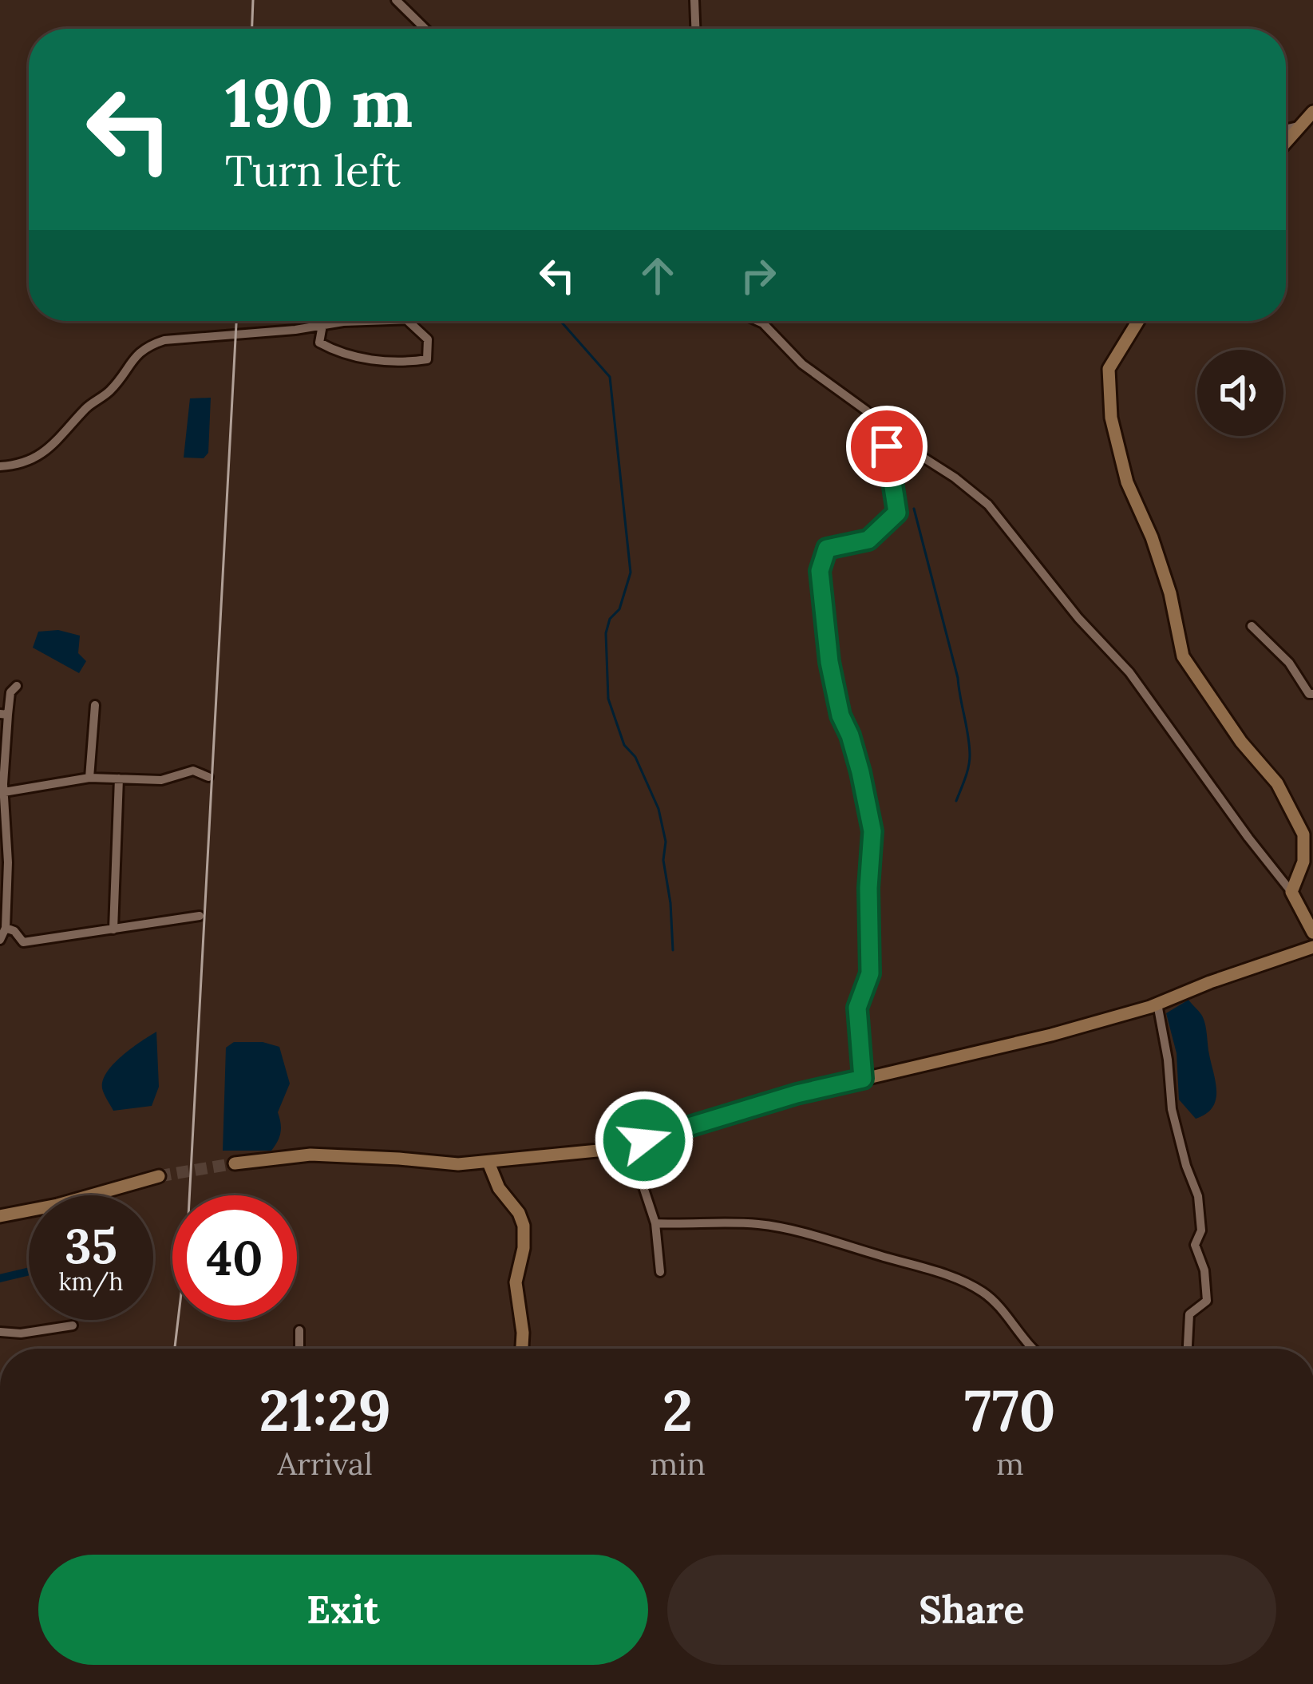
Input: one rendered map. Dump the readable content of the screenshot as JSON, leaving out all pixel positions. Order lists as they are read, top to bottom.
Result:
{
  "page": {
    "turn": ["190 m", "Turn left"],
    "speed": "35 km/h",
    "limit": "40",
    "eta": [
      "21:29",
      "Arrival",
      "2",
      "min",
      "770",
      "m"
    ],
    "buttons": ["Exit", "Share"]
  }
}
